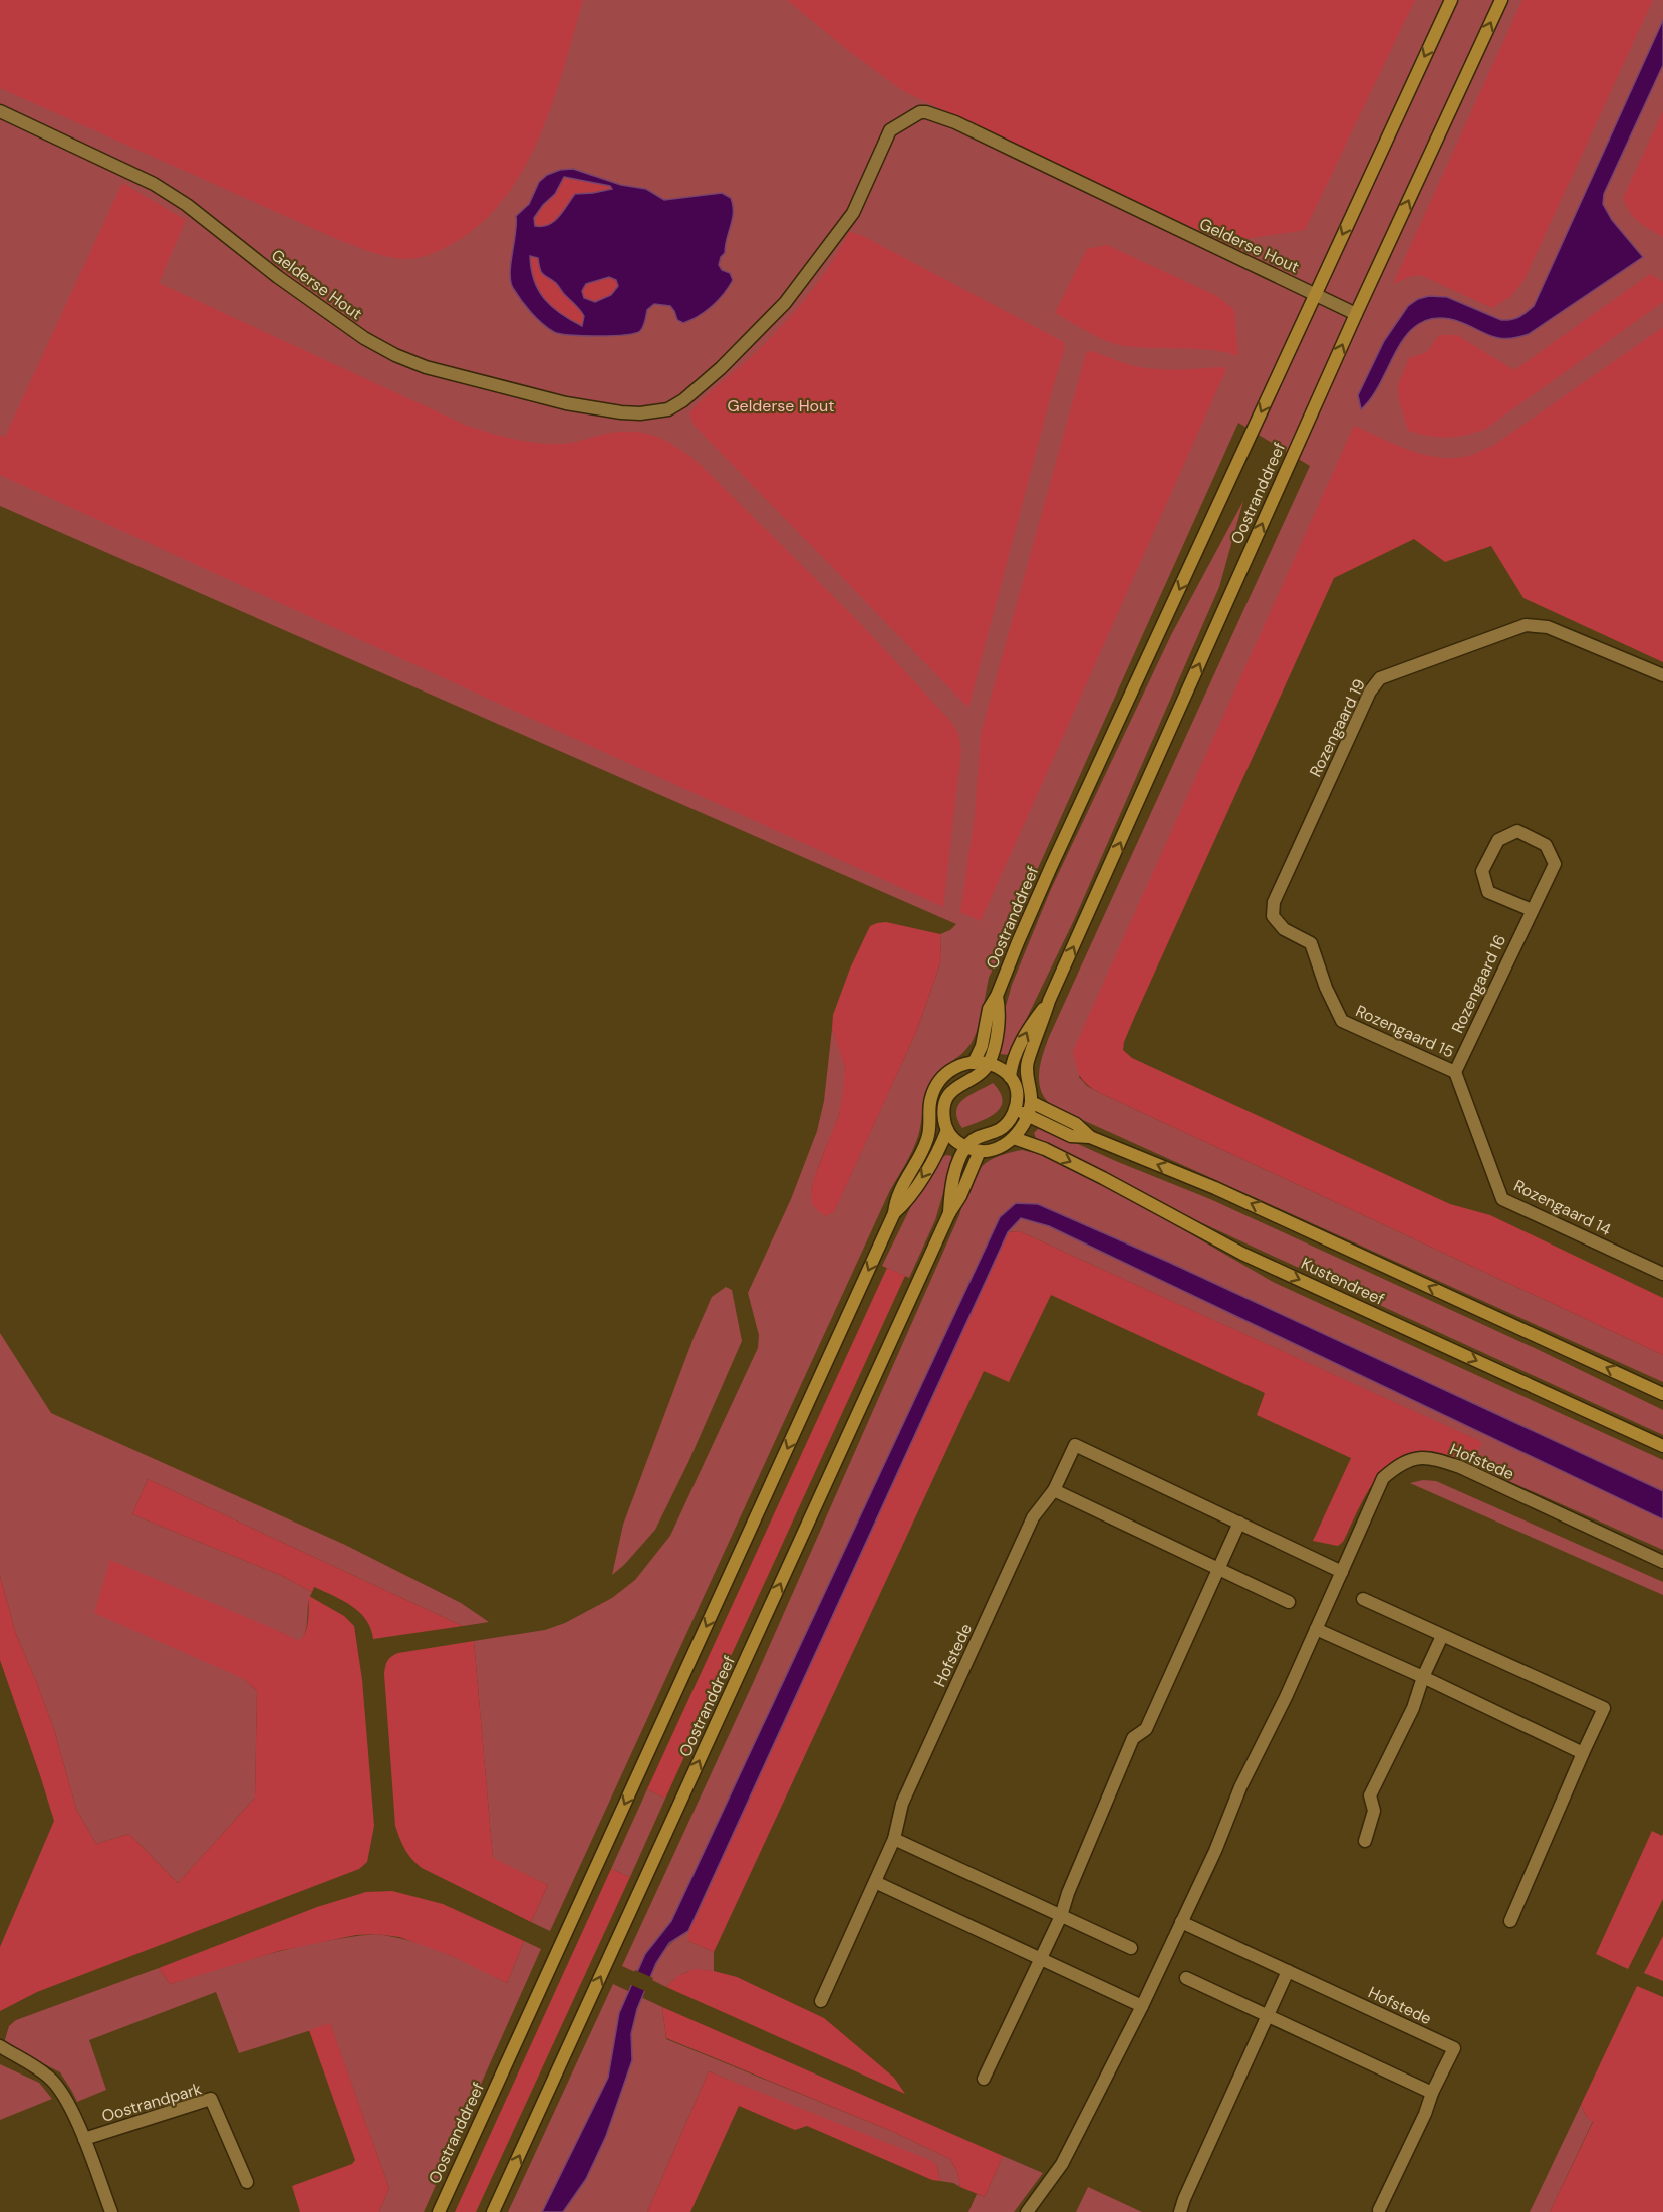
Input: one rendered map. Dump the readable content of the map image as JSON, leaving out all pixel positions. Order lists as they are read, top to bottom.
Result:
{
  "streets": {
    "main road": ["Oostranddreef", "Kustendreef"],
    "street": [
      "Gelderse Hout",
      "Rozengaard 19",
      "Rozengaard 16",
      "Rozengaard 15",
      "Rozengaard 14",
      "Hofstede",
      "Oostrandpark"
    ]
  },
  "crossings": [
    ["Gelderse Hout", "Oostranddreef"],
    ["Oostranddreef", "Kustendreef"],
    ["Rozengaard 19", "Rozengaard 15"],
    ["Rozengaard 16", "Rozengaard 15"],
    ["Rozengaard 16", "Rozengaard 14"],
    ["Rozengaard 15", "Rozengaard 14"]
  ],
  "parks": ["Gelderse Hout"]
}
